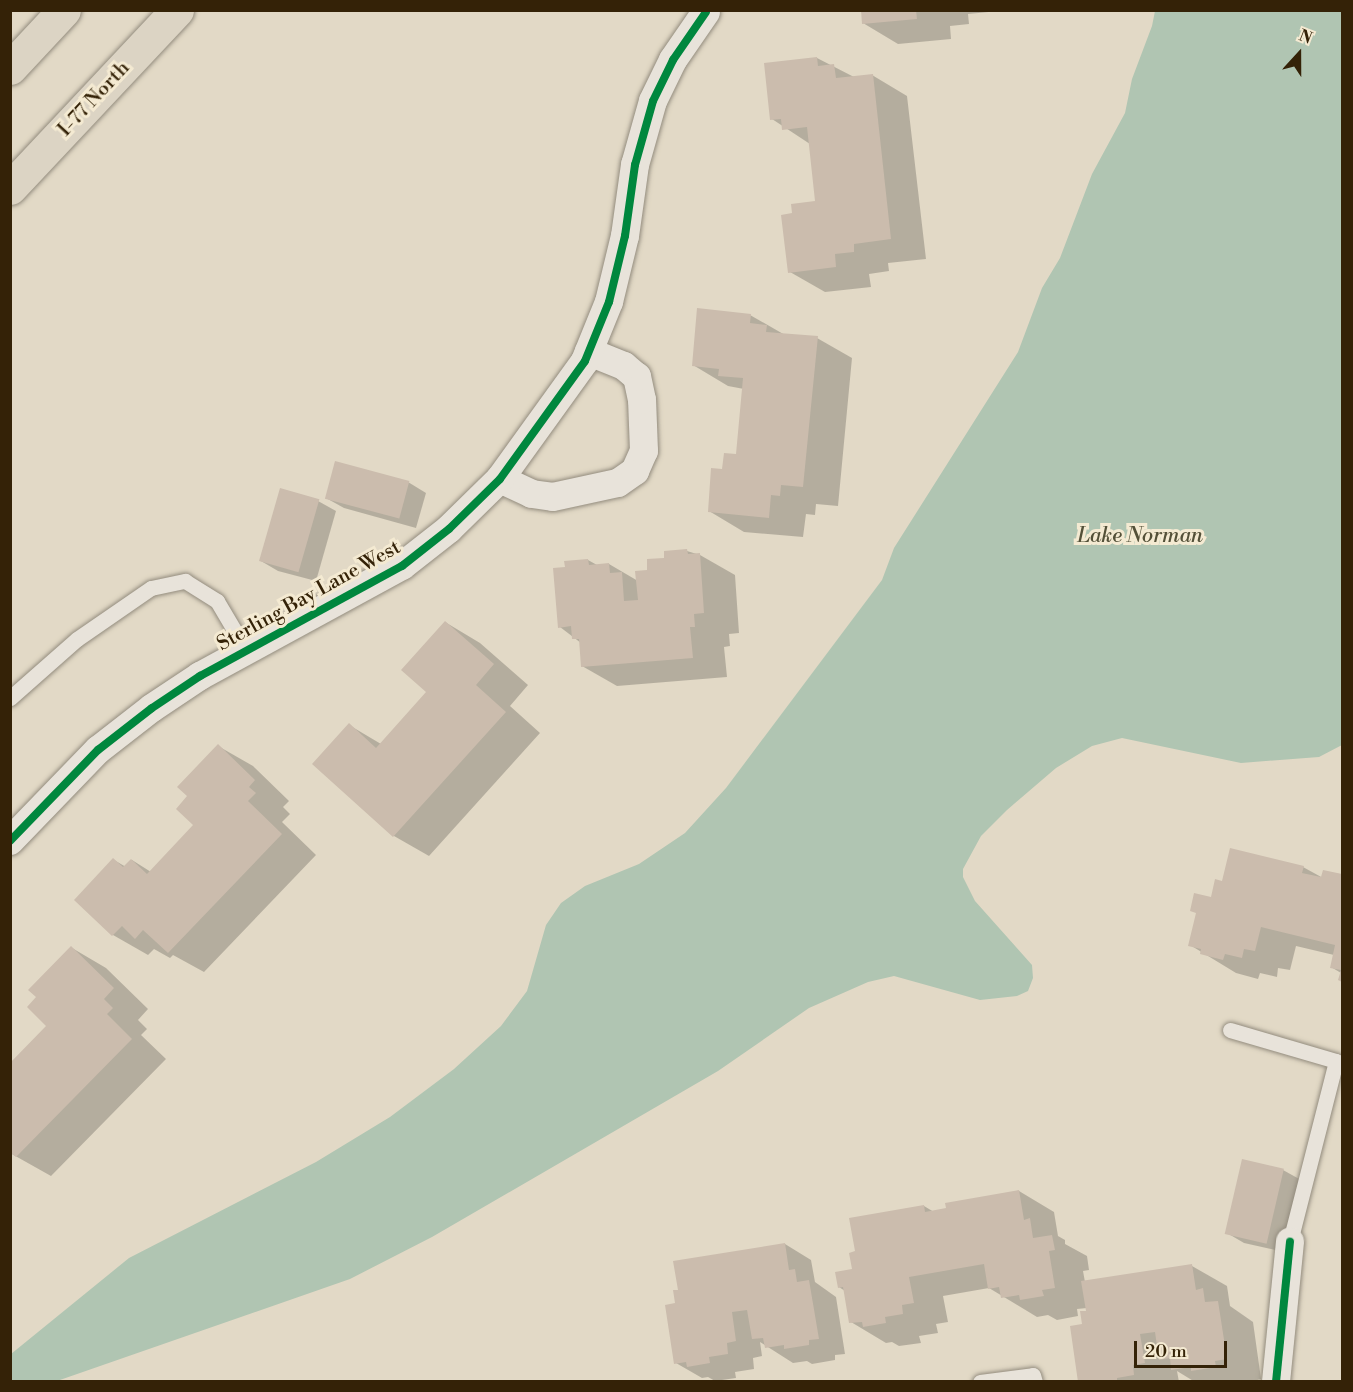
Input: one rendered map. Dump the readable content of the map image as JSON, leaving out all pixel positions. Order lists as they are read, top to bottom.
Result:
{
  "streets": {
    "highway": ["I-77 North"],
    "street": ["Sterling Bay Lane West"]
  },
  "water": ["Lake Norman"],
  "scale_bar": "20 m",
  "north": "top"
}
